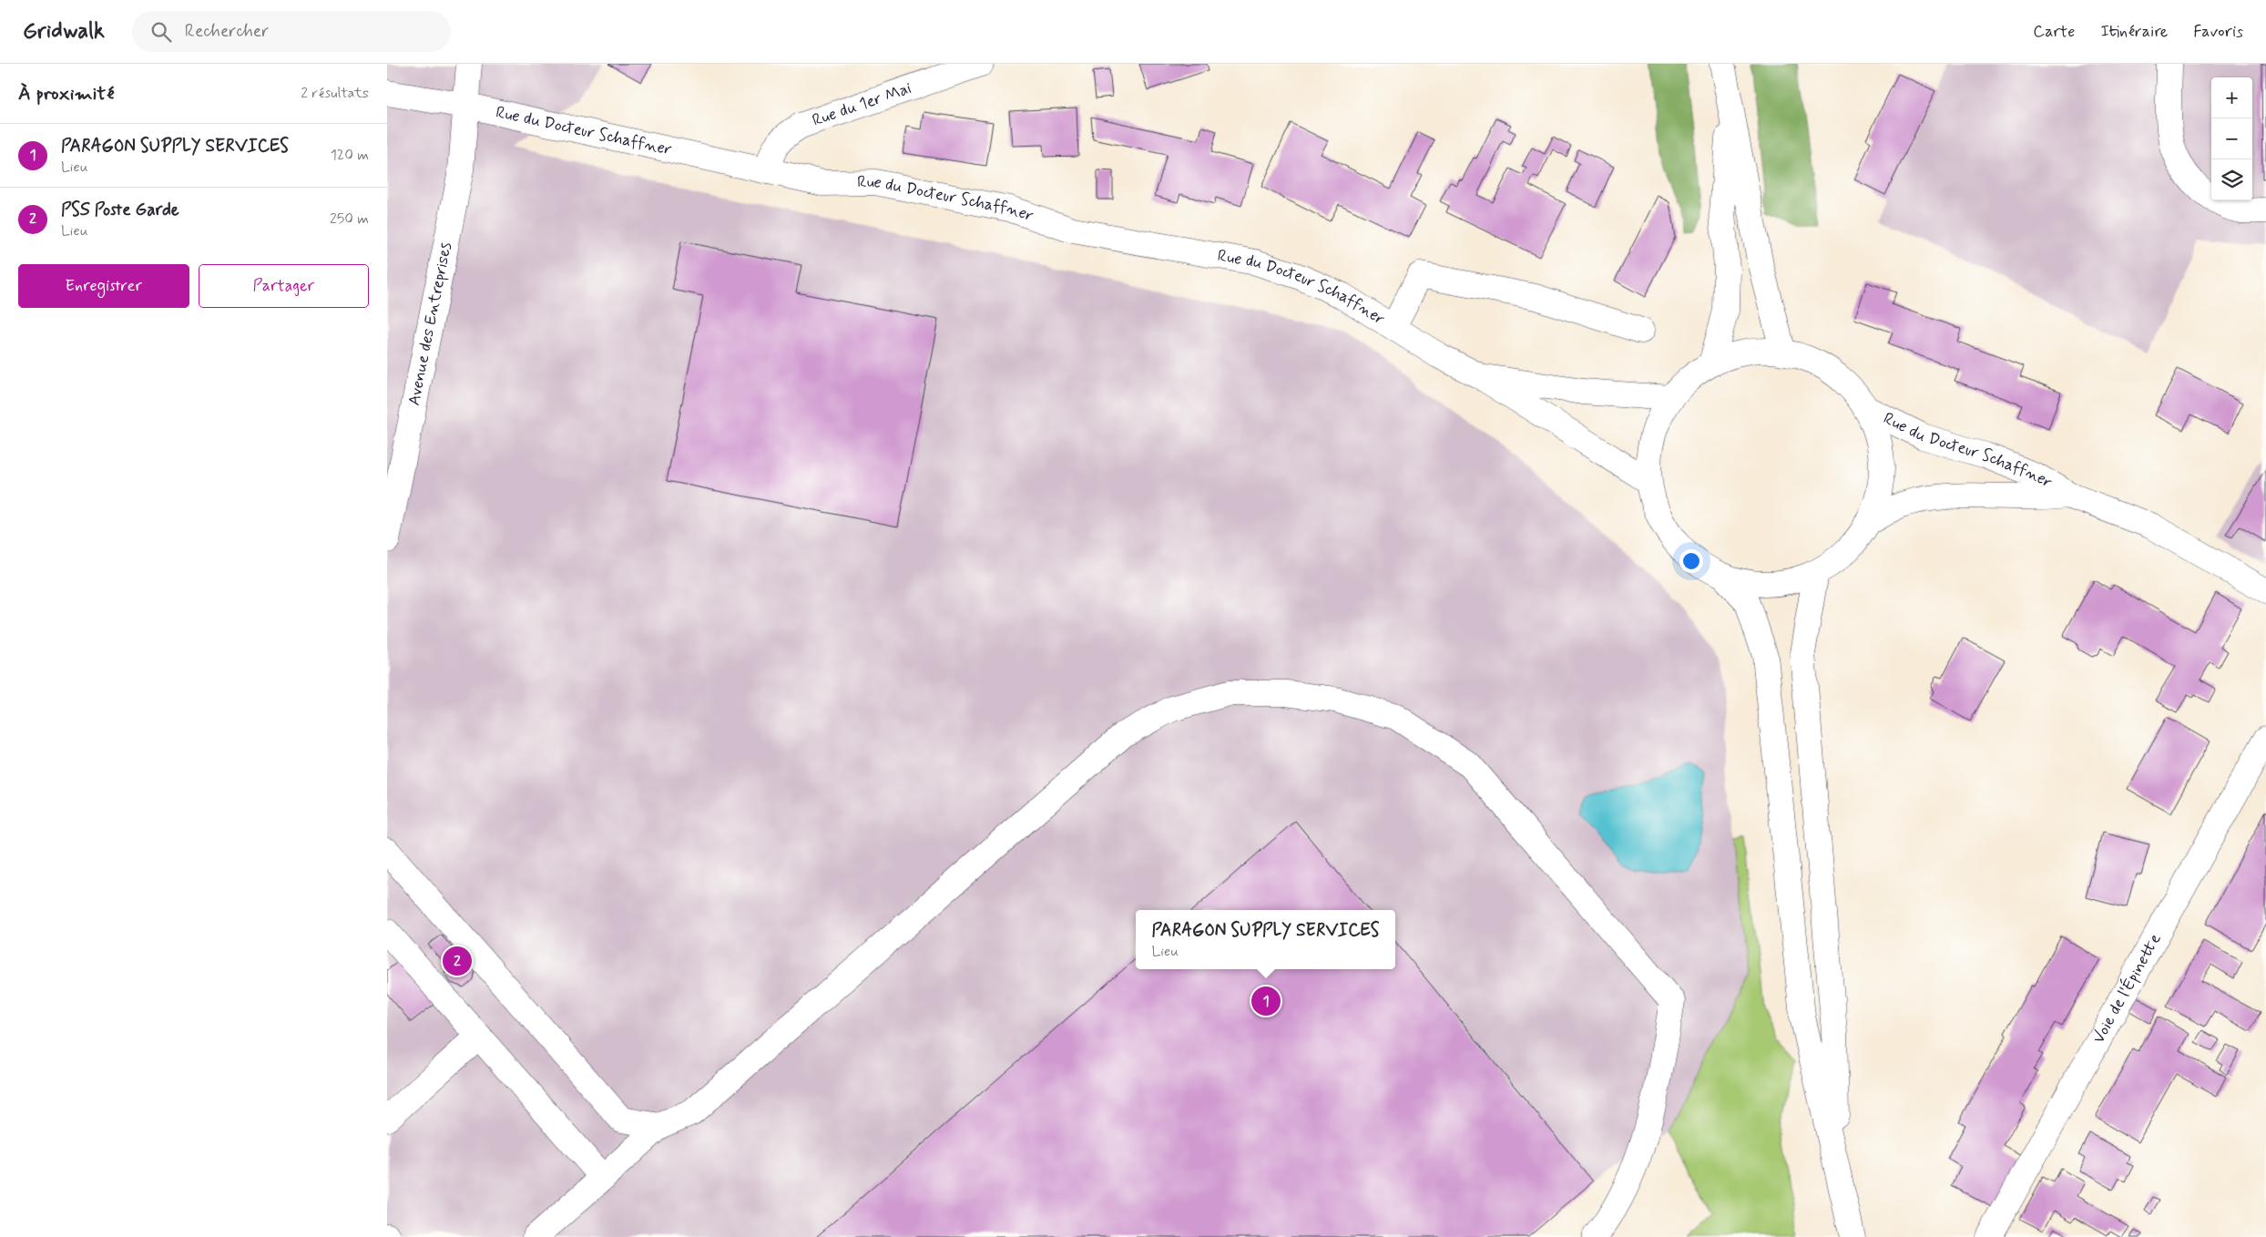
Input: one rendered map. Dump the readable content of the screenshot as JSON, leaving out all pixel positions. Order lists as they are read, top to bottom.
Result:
{
  "streets": {
    "street": [
      "Rue du 1er Mai",
      "Rue du Docteur Schaffner",
      "Avenue des Entreprises",
      "Voie de l'Épinette"
    ]
  },
  "crossings": [
    ["Rue du 1er Mai", "Rue du Docteur Schaffner"],
    ["Rue du Docteur Schaffner", "Avenue des Entreprises"]
  ],
  "page": {
    "header": "Gridwalk",
    "search": "Rechercher",
    "nav": ["Carte", "Itinéraire", "Favoris"],
    "heading": ["À proximité", "2 résultats"],
    "map_buttons": ["+", "−"],
    "list": [
      {
        "mark": "1",
        "name": "PARAGON SUPPLY SERVICES",
        "note": "Lieu",
        "value": "120 m"
      },
      {
        "mark": "2",
        "name": "PSS Poste Garde",
        "note": "Lieu",
        "value": "250 m"
      }
    ],
    "buttons": ["Enregistrer", "Partager"],
    "popup": ["PARAGON SUPPLY SERVICES", "Lieu"],
    "pins": ["2", "1"]
  }
}
